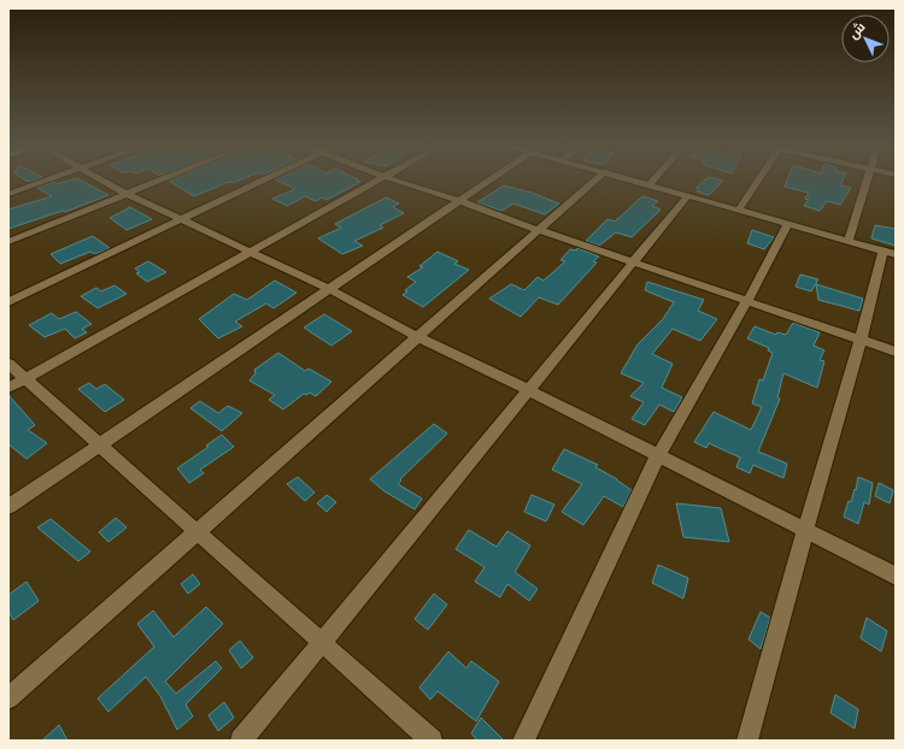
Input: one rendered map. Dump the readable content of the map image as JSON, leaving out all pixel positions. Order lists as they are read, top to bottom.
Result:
{
  "north": "top left"
}
